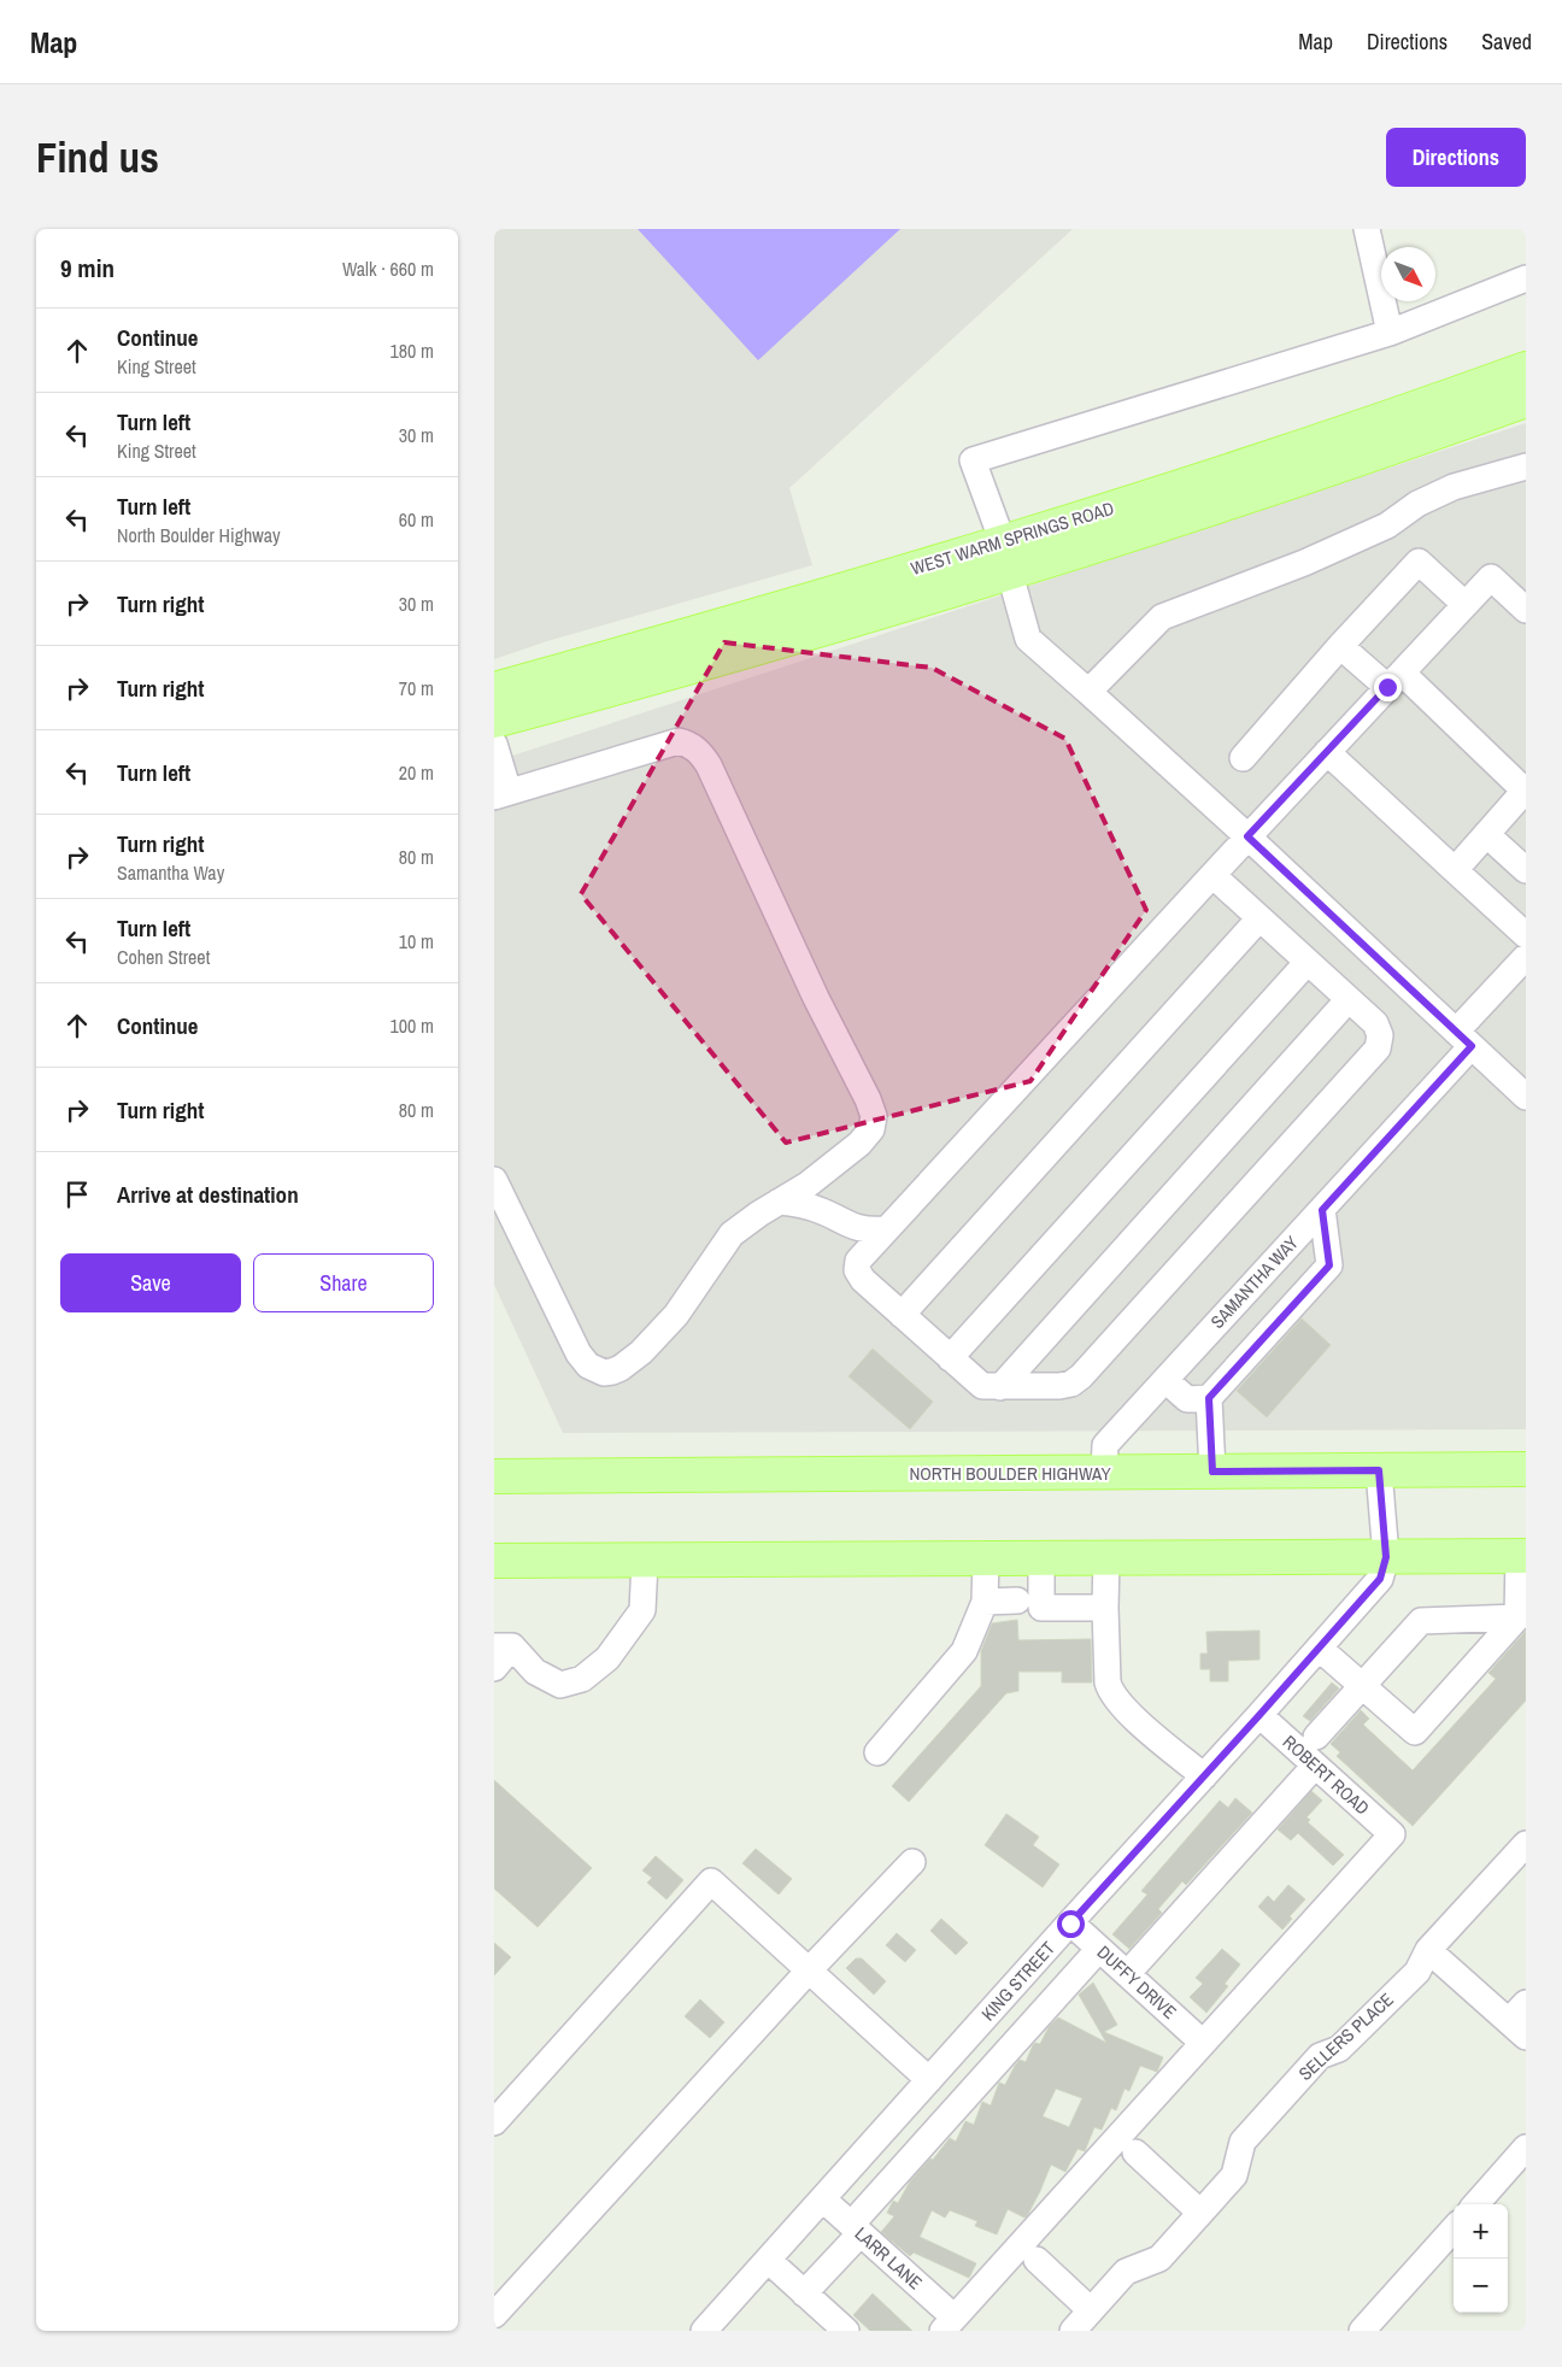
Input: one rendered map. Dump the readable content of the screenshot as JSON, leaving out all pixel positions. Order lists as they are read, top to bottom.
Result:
{
  "streets": {
    "main road": ["WEST WARM SPRINGS ROAD", "NORTH BOULDER HIGHWAY"],
    "street": [
      "SAMANTHA WAY",
      "ROBERT ROAD",
      "KING STREET",
      "DUFFY DRIVE",
      "SELLERS PLACE",
      "LARR LANE"
    ]
  },
  "crossings": [
    ["SAMANTHA WAY", "NORTH BOULDER HIGHWAY"],
    ["NORTH BOULDER HIGHWAY", "KING STREET"],
    ["ROBERT ROAD", "KING STREET"],
    ["ROBERT ROAD", "DUFFY DRIVE"],
    ["KING STREET", "DUFFY DRIVE"],
    ["KING STREET", "LARR LANE"]
  ],
  "north": "bottom right",
  "page": {
    "header": "Map",
    "nav": ["Map", "Directions", "Saved"],
    "buttons": [
      "Directions",
      ["Save", "Share"]
    ],
    "title": "Find us",
    "heading": ["9 min", "Walk · 660 m"],
    "list": [
      ["Continue", "King Street", "180 m"],
      ["Turn left", "King Street", "30 m"],
      ["Turn left", "North Boulder Highway", "60 m"],
      ["Turn right", "30 m"],
      ["Turn right", "70 m"],
      ["Turn left", "20 m"],
      ["Turn right", "Samantha Way", "80 m"],
      ["Turn left", "Cohen Street", "10 m"],
      ["Continue", "100 m"],
      ["Turn right", "80 m"],
      "Arrive at destination"
    ],
    "map_buttons": ["+", "−"]
  }
}
